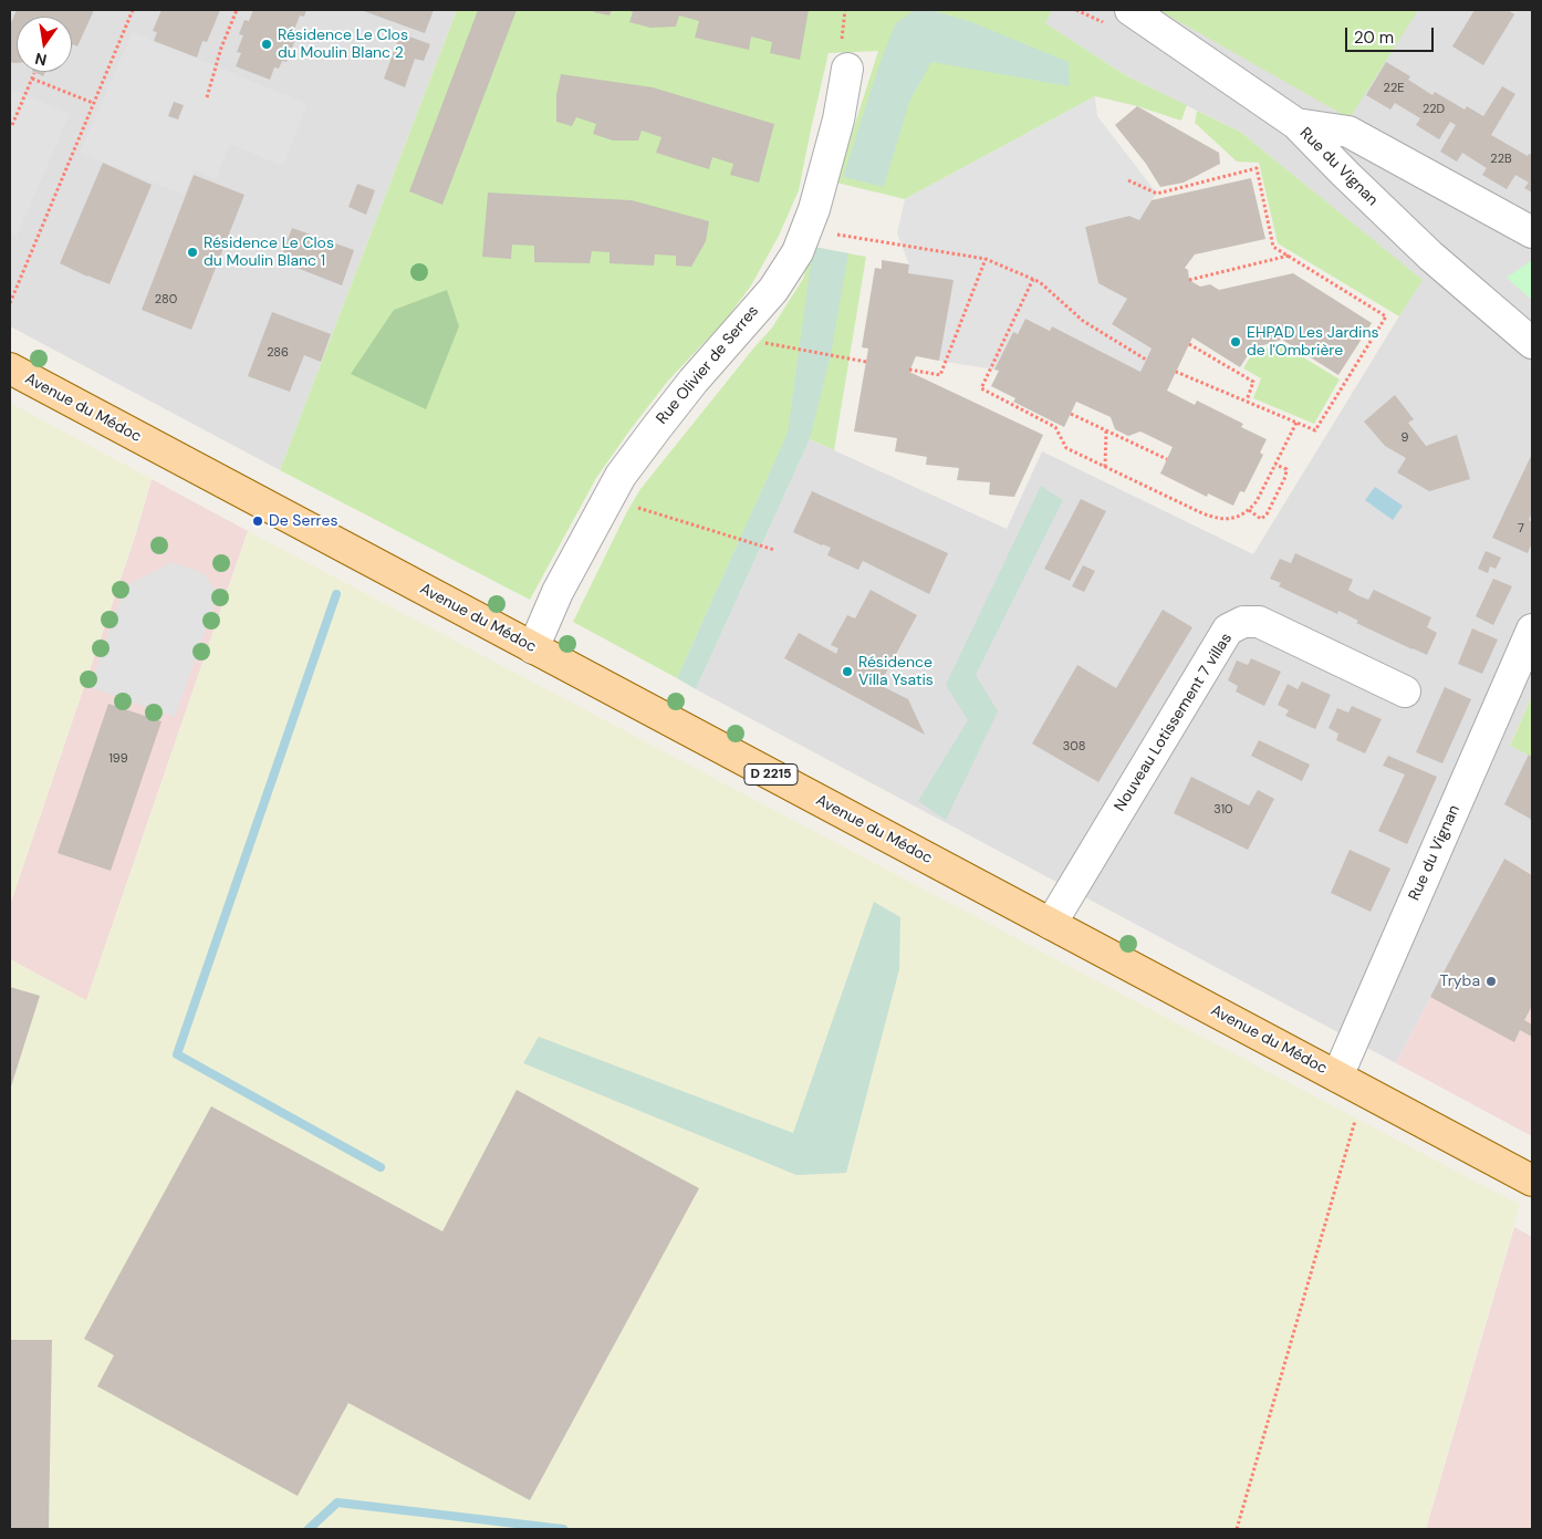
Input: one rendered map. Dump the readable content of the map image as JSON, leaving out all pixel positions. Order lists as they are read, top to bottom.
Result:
{
  "streets": {
    "main road": ["Avenue du Médoc", "D 2215"],
    "street": ["Rue du Vignan", "Rue Olivier de Serres", "Nouveau Lotissement 7 villas"]
  },
  "crossings": [
    ["Rue du Vignan", "Avenue du Médoc"],
    ["Rue Olivier de Serres", "Avenue du Médoc"],
    ["Avenue du Médoc", "Nouveau Lotissement 7 villas"]
  ],
  "places": [
    "Résidence Le Clos du Moulin Blanc 2",
    "Résidence Le Clos du Moulin Blanc 1",
    "EHPAD Les Jardins de l'Ombrière",
    "De Serres",
    "Résidence Villa Ysatis",
    "Tryba"
  ],
  "house_numbers": [
    "22E",
    "22D",
    "22B",
    "280",
    "286",
    "9",
    "7",
    "308",
    "199",
    "310"
  ],
  "scale_bar": "20 m",
  "north": "bottom"
}
